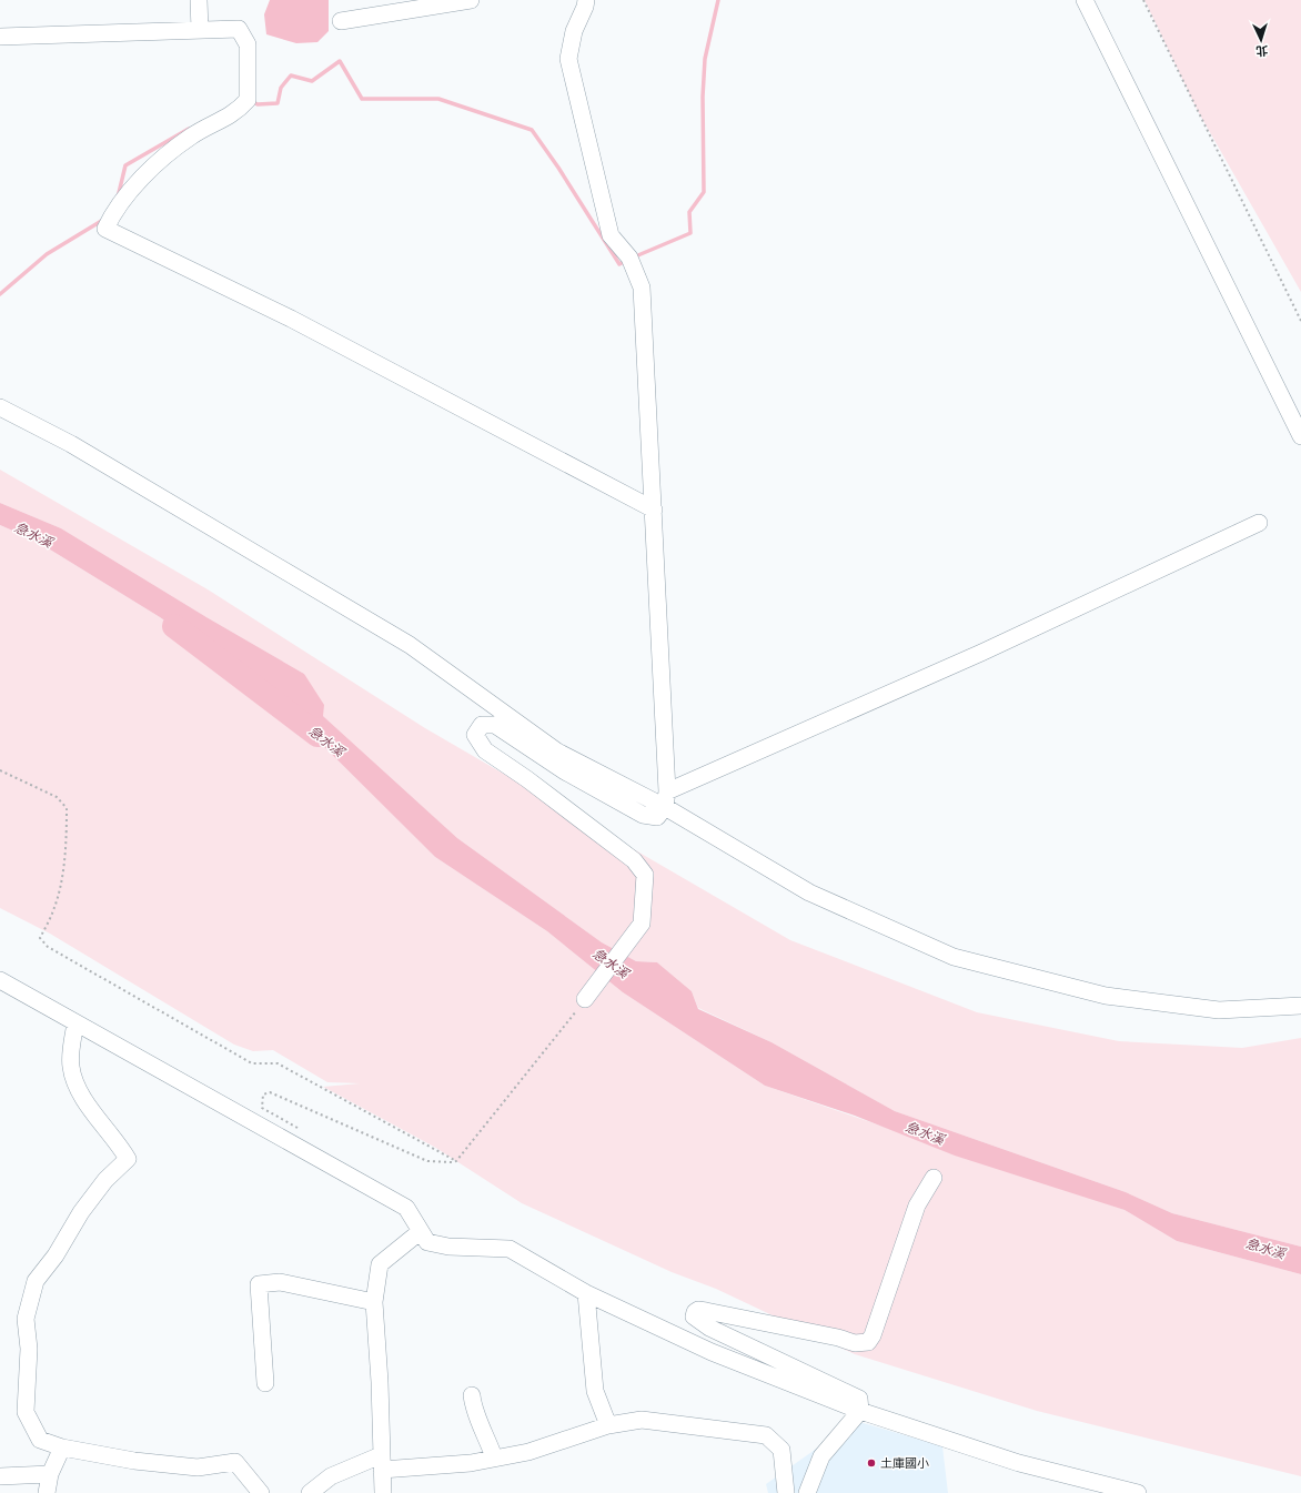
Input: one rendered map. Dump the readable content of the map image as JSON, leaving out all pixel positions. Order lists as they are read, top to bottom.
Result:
{
  "water": ["急水溪"],
  "places": ["土庫國小"],
  "north": "bottom"
}
